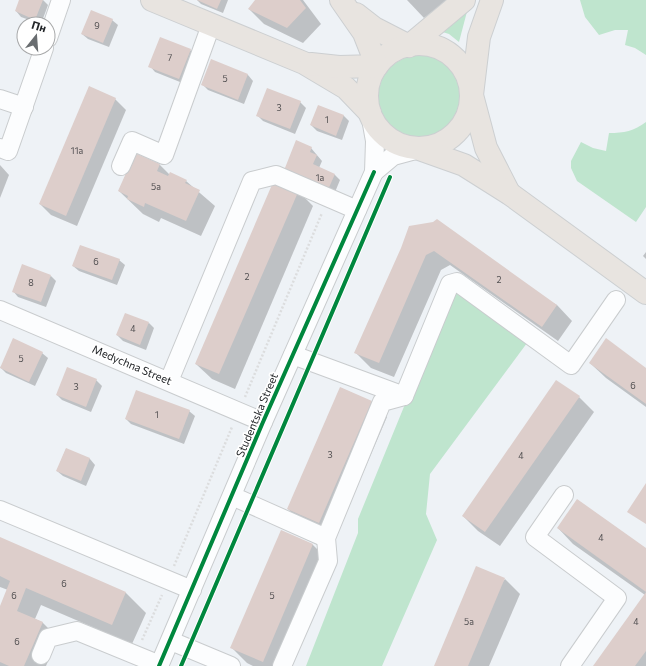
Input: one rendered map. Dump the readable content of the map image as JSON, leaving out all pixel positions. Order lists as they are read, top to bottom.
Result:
{
  "streets": {
    "street": ["Medychna Street", "Studentska Street"]
  },
  "crossings": [
    ["Medychna Street", "Studentska Street"]
  ],
  "house_numbers": [
    "9",
    "7",
    "5",
    "3",
    "1",
    "11а",
    "1а",
    "5а",
    "6",
    "2",
    "2",
    "8",
    "4",
    "5",
    "6",
    "3",
    "1",
    "3",
    "4",
    "4",
    "6",
    "6",
    "5",
    "5а",
    "4",
    "6"
  ],
  "north": "top"
}
